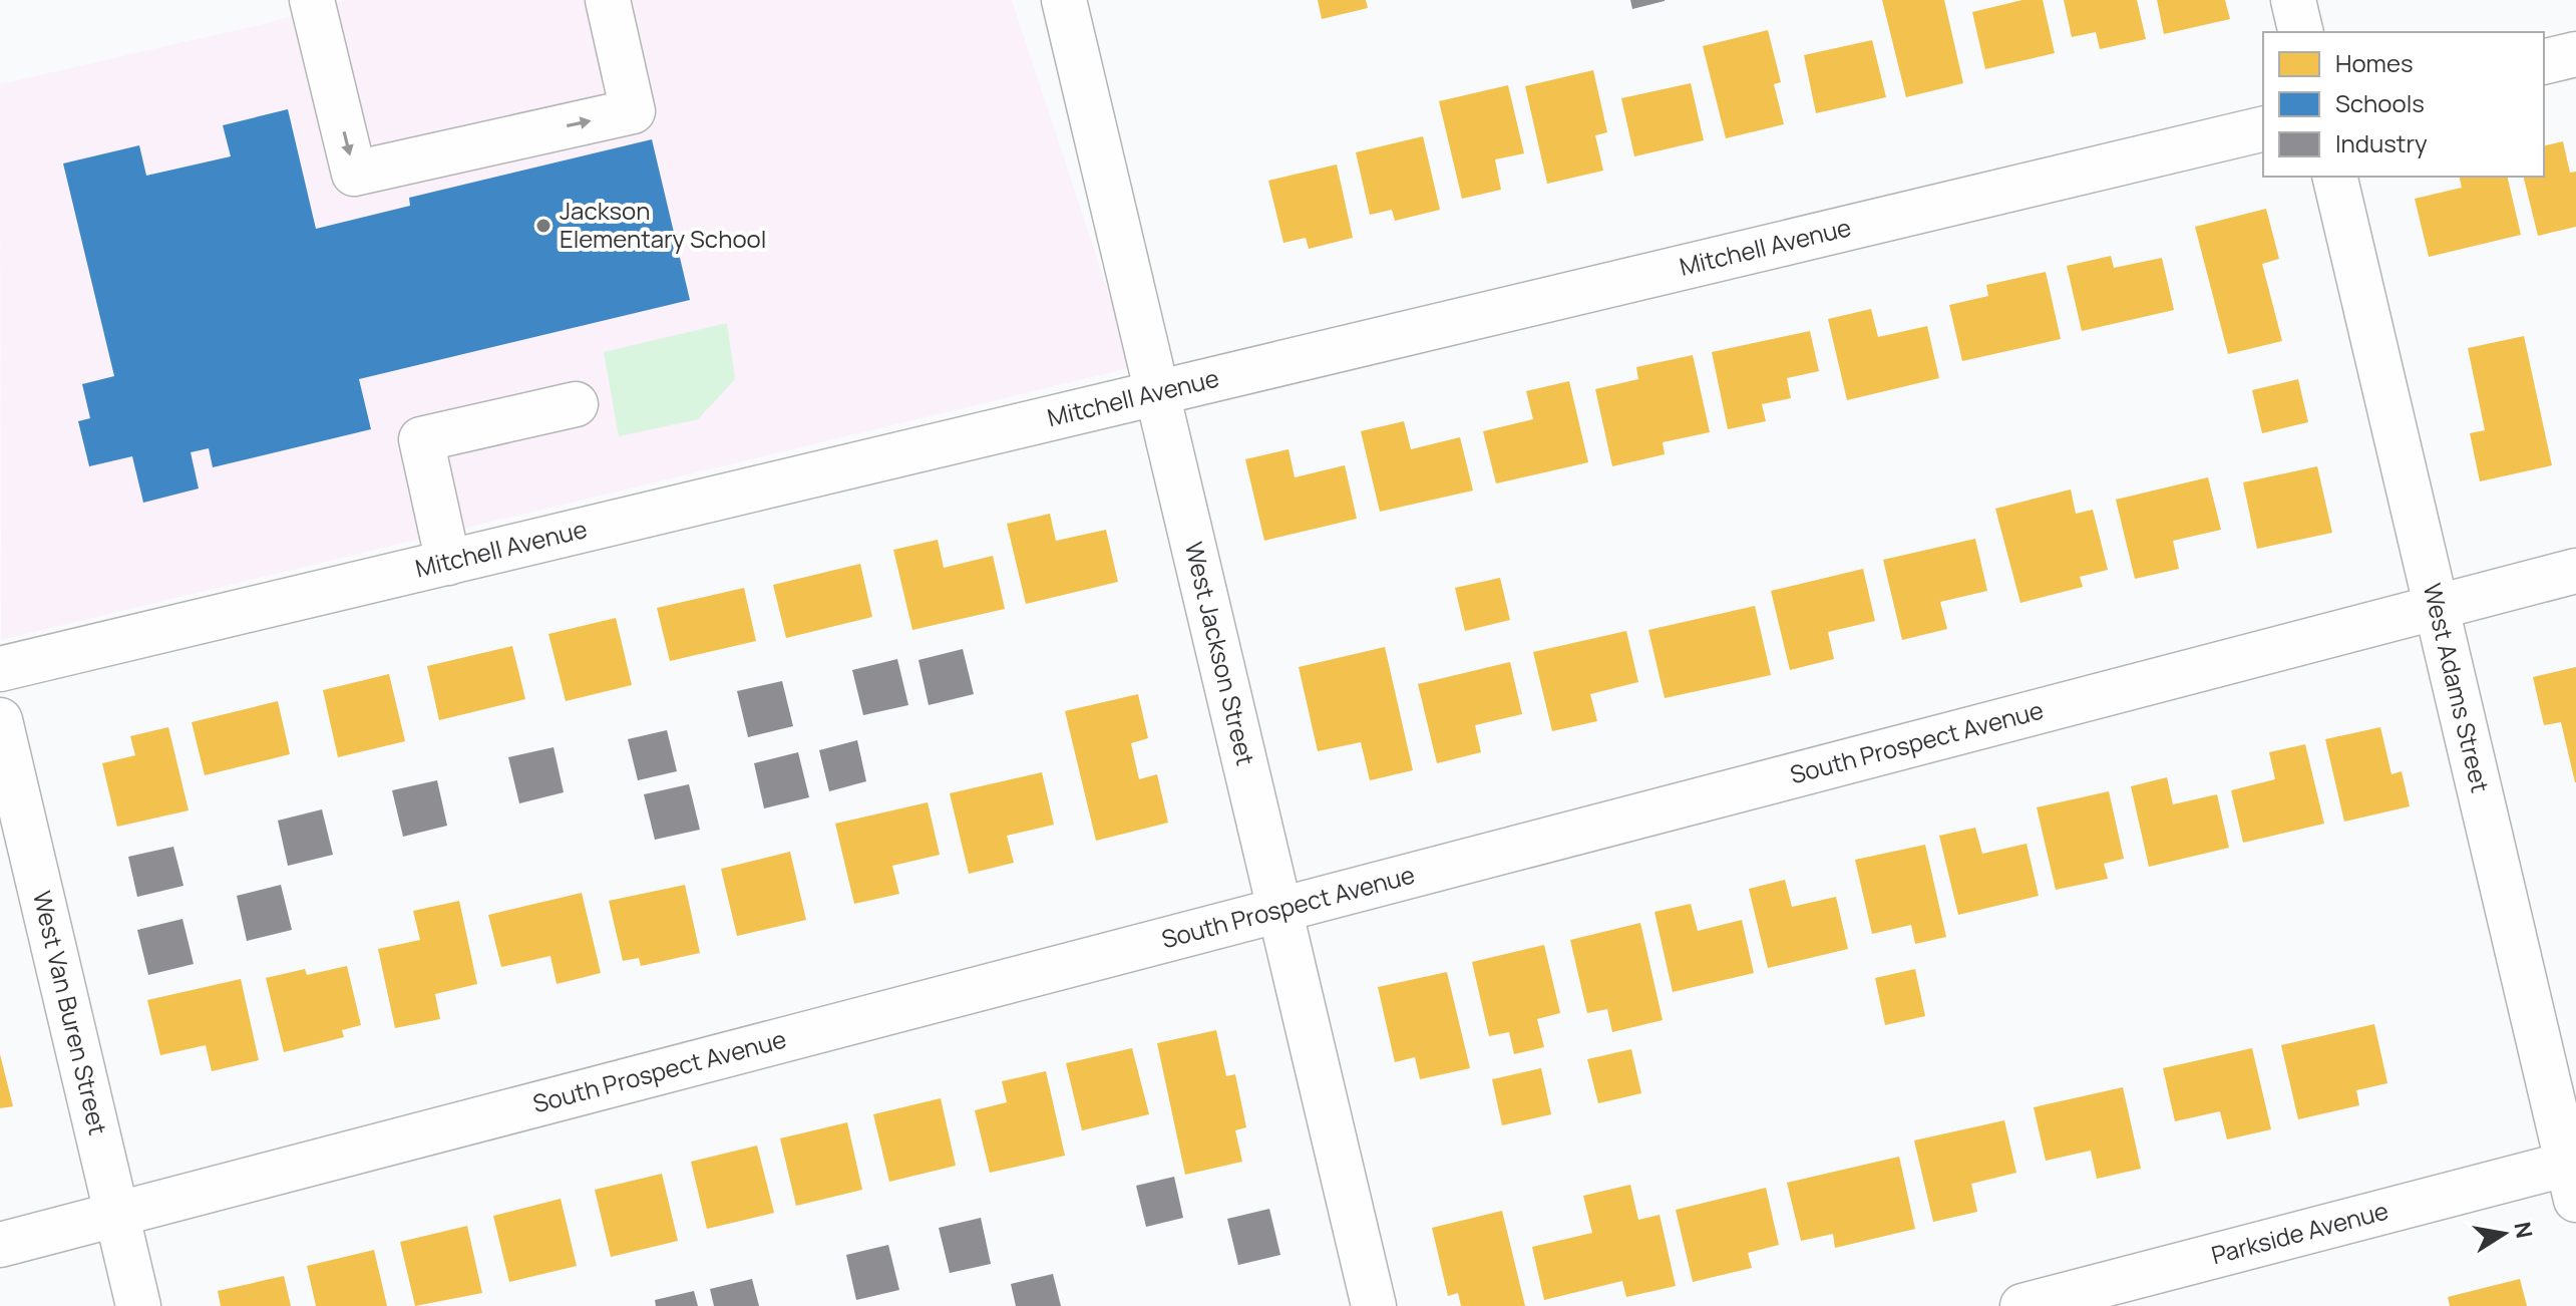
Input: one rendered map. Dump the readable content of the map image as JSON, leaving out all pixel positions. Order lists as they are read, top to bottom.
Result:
{
  "streets": {
    "street": [
      "Mitchell Avenue",
      "West Jackson Street",
      "West Adams Street",
      "South Prospect Avenue",
      "West Van Buren Street",
      "Parkside Avenue"
    ]
  },
  "crossings": [
    ["Mitchell Avenue", "West Jackson Street"],
    ["West Jackson Street", "South Prospect Avenue"],
    ["West Adams Street", "South Prospect Avenue"],
    ["West Adams Street", "Parkside Avenue"],
    ["South Prospect Avenue", "West Van Buren Street"]
  ],
  "places": ["Jackson Elementary School"],
  "legend": ["Homes", "Schools", "Industry"],
  "north": "right"
}
